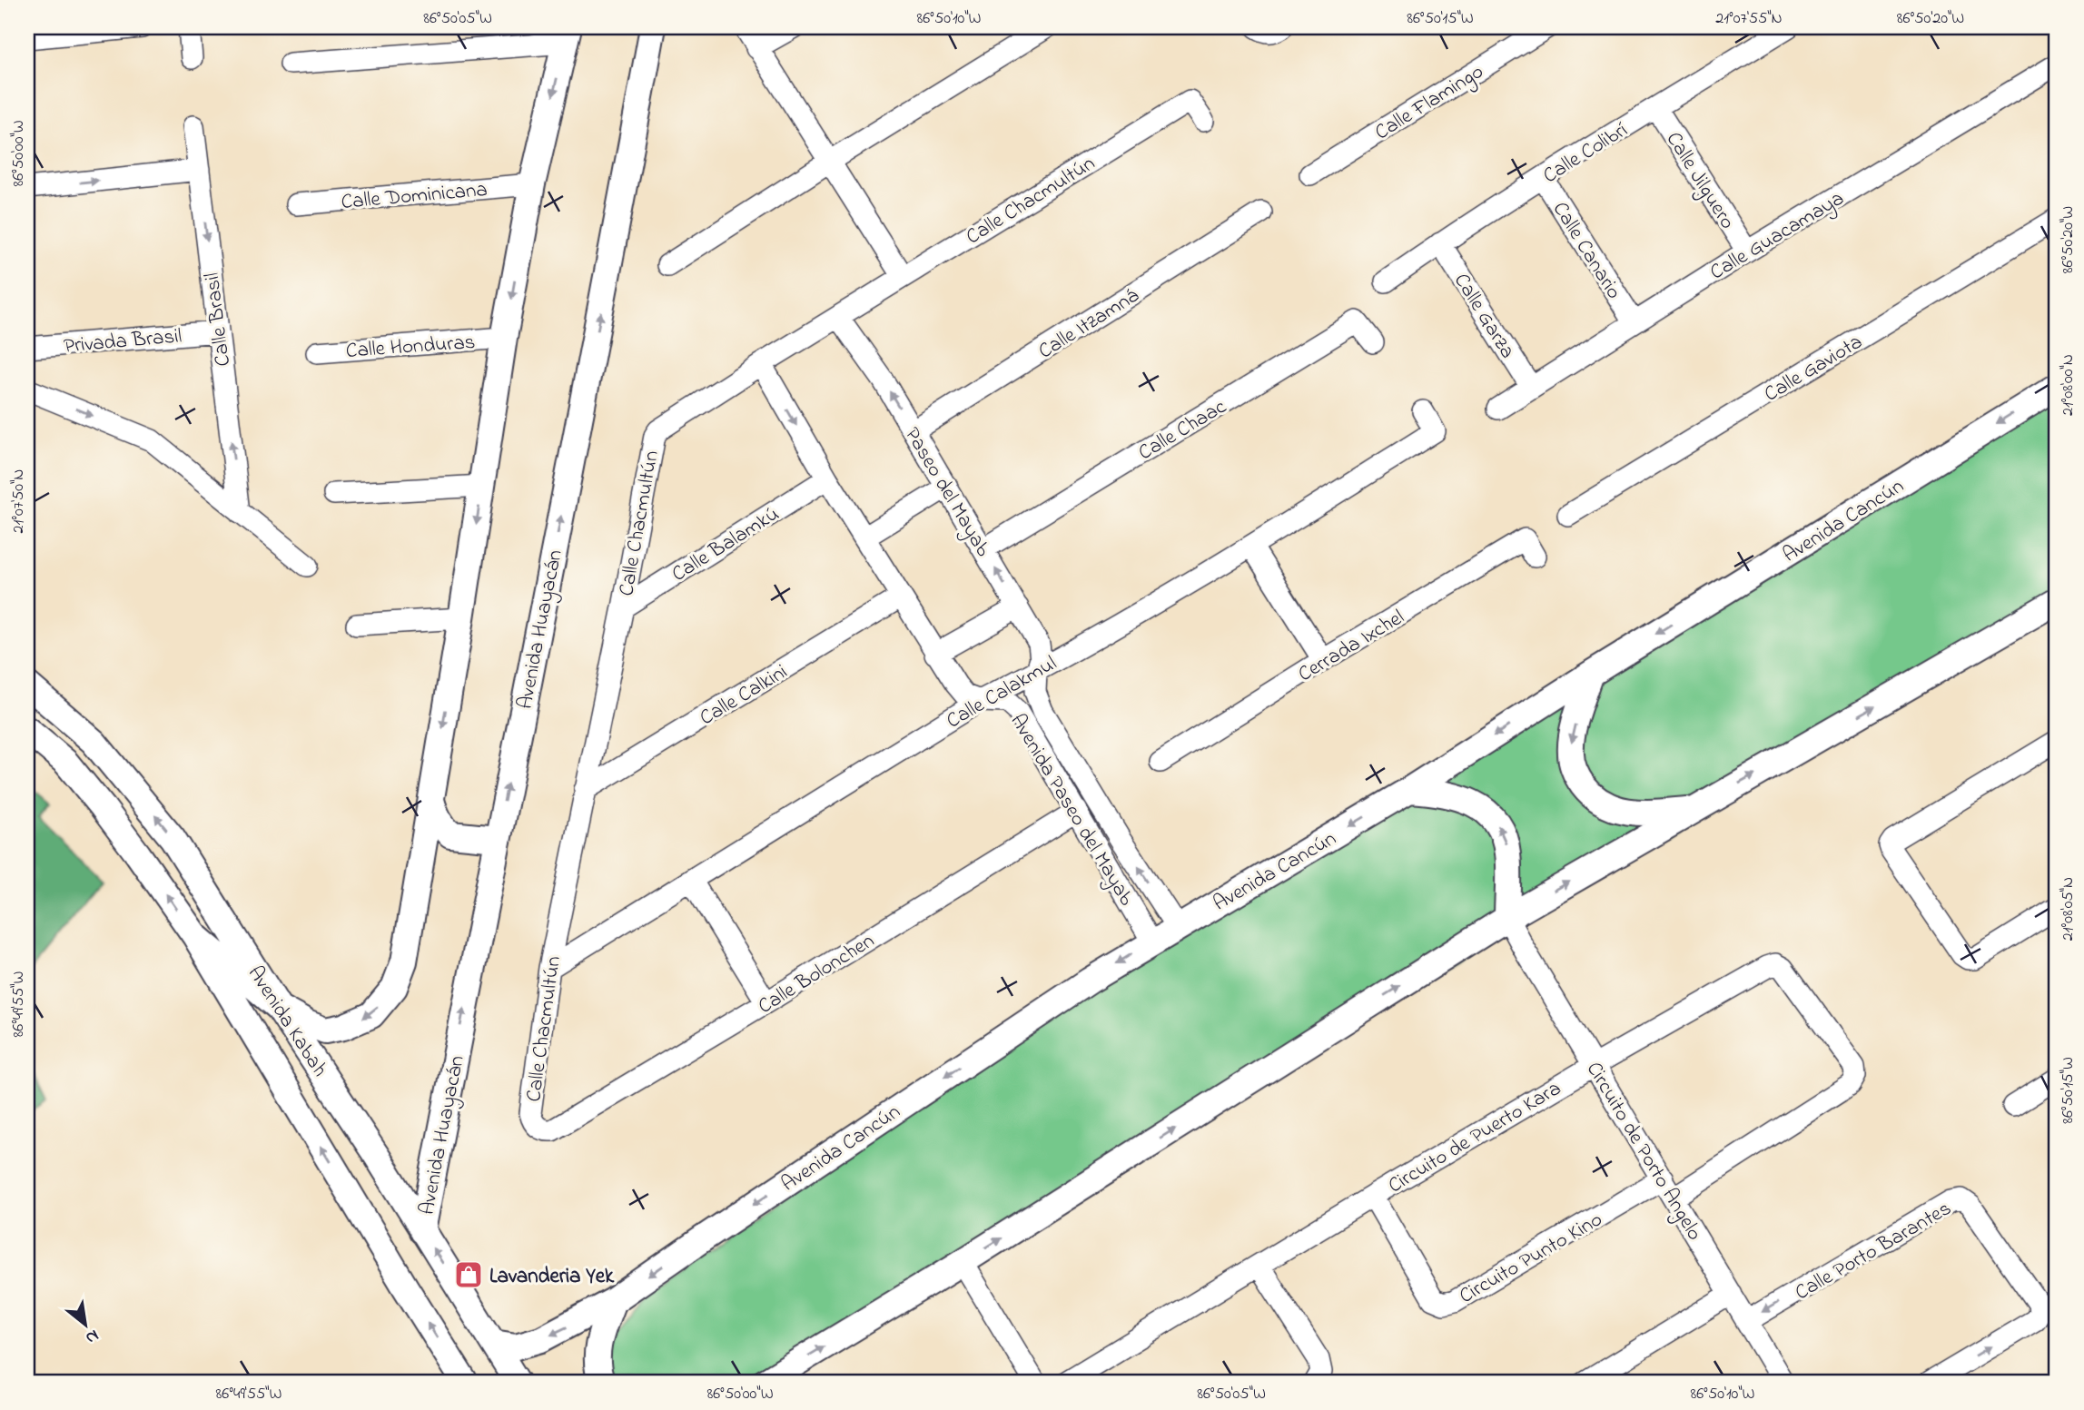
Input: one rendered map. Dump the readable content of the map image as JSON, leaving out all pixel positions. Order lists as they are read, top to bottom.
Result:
{
  "streets": {
    "main road": ["Avenida Cancún", "Avenida Huayacán", "Avenida Kabah"],
    "street": [
      "Calle Flamingo",
      "Calle Colibrí",
      "Calle Jilguero",
      "Calle Dominicana",
      "Calle Chacmultún",
      "Calle Guacamaya",
      "Calle Canario",
      "Calle Garza",
      "Calle Brasil",
      "Calle Itzamná",
      "Privada Brasil",
      "Calle Honduras",
      "Calle Gaviota",
      "Calle Chaac",
      "Paseo del Mayab",
      "Calle Balamkú",
      "Cerrada Ixchel",
      "Calle Calakmul",
      "Calle Calkini",
      "Avenida Paseo del Mayab",
      "Calle Bolonchen",
      "Circuito de Puerto Kara",
      "Circuito de Porto Angelo",
      "Calle Porto Barantes",
      "Circuito Punto Kino"
    ]
  },
  "crossings": [
    ["Calle Colibrí", "Calle Jilguero"],
    ["Calle Colibrí", "Calle Canario"],
    ["Calle Colibrí", "Calle Garza"],
    ["Calle Jilguero", "Calle Guacamaya"],
    ["Calle Chacmultún", "Paseo del Mayab"],
    ["Calle Chacmultún", "Calle Balamkú"],
    ["Calle Chacmultún", "Calle Calakmul"],
    ["Calle Chacmultún", "Calle Calkini"],
    ["Calle Chacmultún", "Calle Bolonchen"],
    ["Calle Guacamaya", "Calle Canario"],
    ["Calle Guacamaya", "Calle Garza"],
    ["Calle Brasil", "Privada Brasil"],
    ["Calle Itzamná", "Paseo del Mayab"],
    ["Calle Chaac", "Paseo del Mayab"],
    ["Paseo del Mayab", "Calle Calakmul"],
    ["Paseo del Mayab", "Avenida Paseo del Mayab"],
    ["Avenida Cancún", "Avenida Paseo del Mayab"],
    ["Avenida Cancún", "Avenida Kabah"],
    ["Avenida Huayacán", "Avenida Kabah"],
    ["Calle Calakmul", "Avenida Paseo del Mayab"],
    ["Avenida Paseo del Mayab", "Calle Bolonchen"],
    ["Circuito de Puerto Kara", "Circuito de Porto Angelo"],
    ["Circuito de Puerto Kara", "Circuito Punto Kino"],
    ["Circuito de Porto Angelo", "Calle Porto Barantes"],
    ["Circuito de Porto Angelo", "Circuito Punto Kino"]
  ],
  "one_way": ["Avenida Kabah"],
  "places": {
    "shop": ["Lavanderia Yek"]
  },
  "north": "bottom right",
  "coordinates": [
    "86°50'05\"W",
    "86°50'10\"W",
    "86°50'15\"W",
    "21°07'55\"N",
    "86°50'20\"W",
    "86°50'00\"W",
    "21°08'00\"N",
    "21°07'50\"N",
    "21°08'05\"N",
    "86°49'55\"W"
  ]
}
